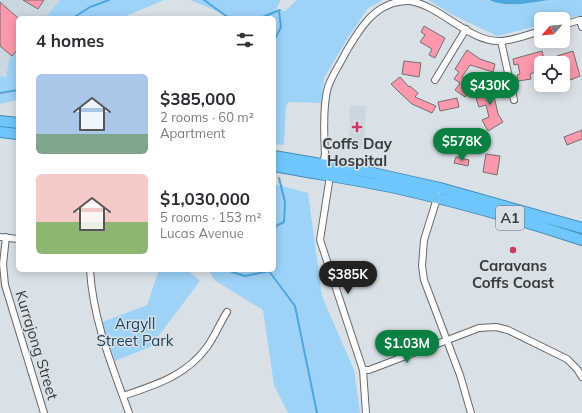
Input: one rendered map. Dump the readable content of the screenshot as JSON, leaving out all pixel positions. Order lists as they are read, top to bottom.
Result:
{
  "streets": {
    "highway": ["A1"],
    "street": ["Kurrajong Street"]
  },
  "parks": ["Argyll Street Park"],
  "places": {
    "health": ["Coffs Day Hospital"],
    "other": ["Caravans Coffs Coast"]
  },
  "north": "bottom left",
  "page": {
    "heading": "4 homes",
    "list": [
      {
        "name": "$385,000",
        "note": "2 rooms · 60 m² · Apartment"
      },
      {
        "name": "$1,030,000",
        "note": "5 rooms · 153 m² · Lucas Avenue"
      }
    ],
    "price": [
      "$430K",
      "$578K",
      "$385K",
      "$1.03M"
    ]
  }
}
